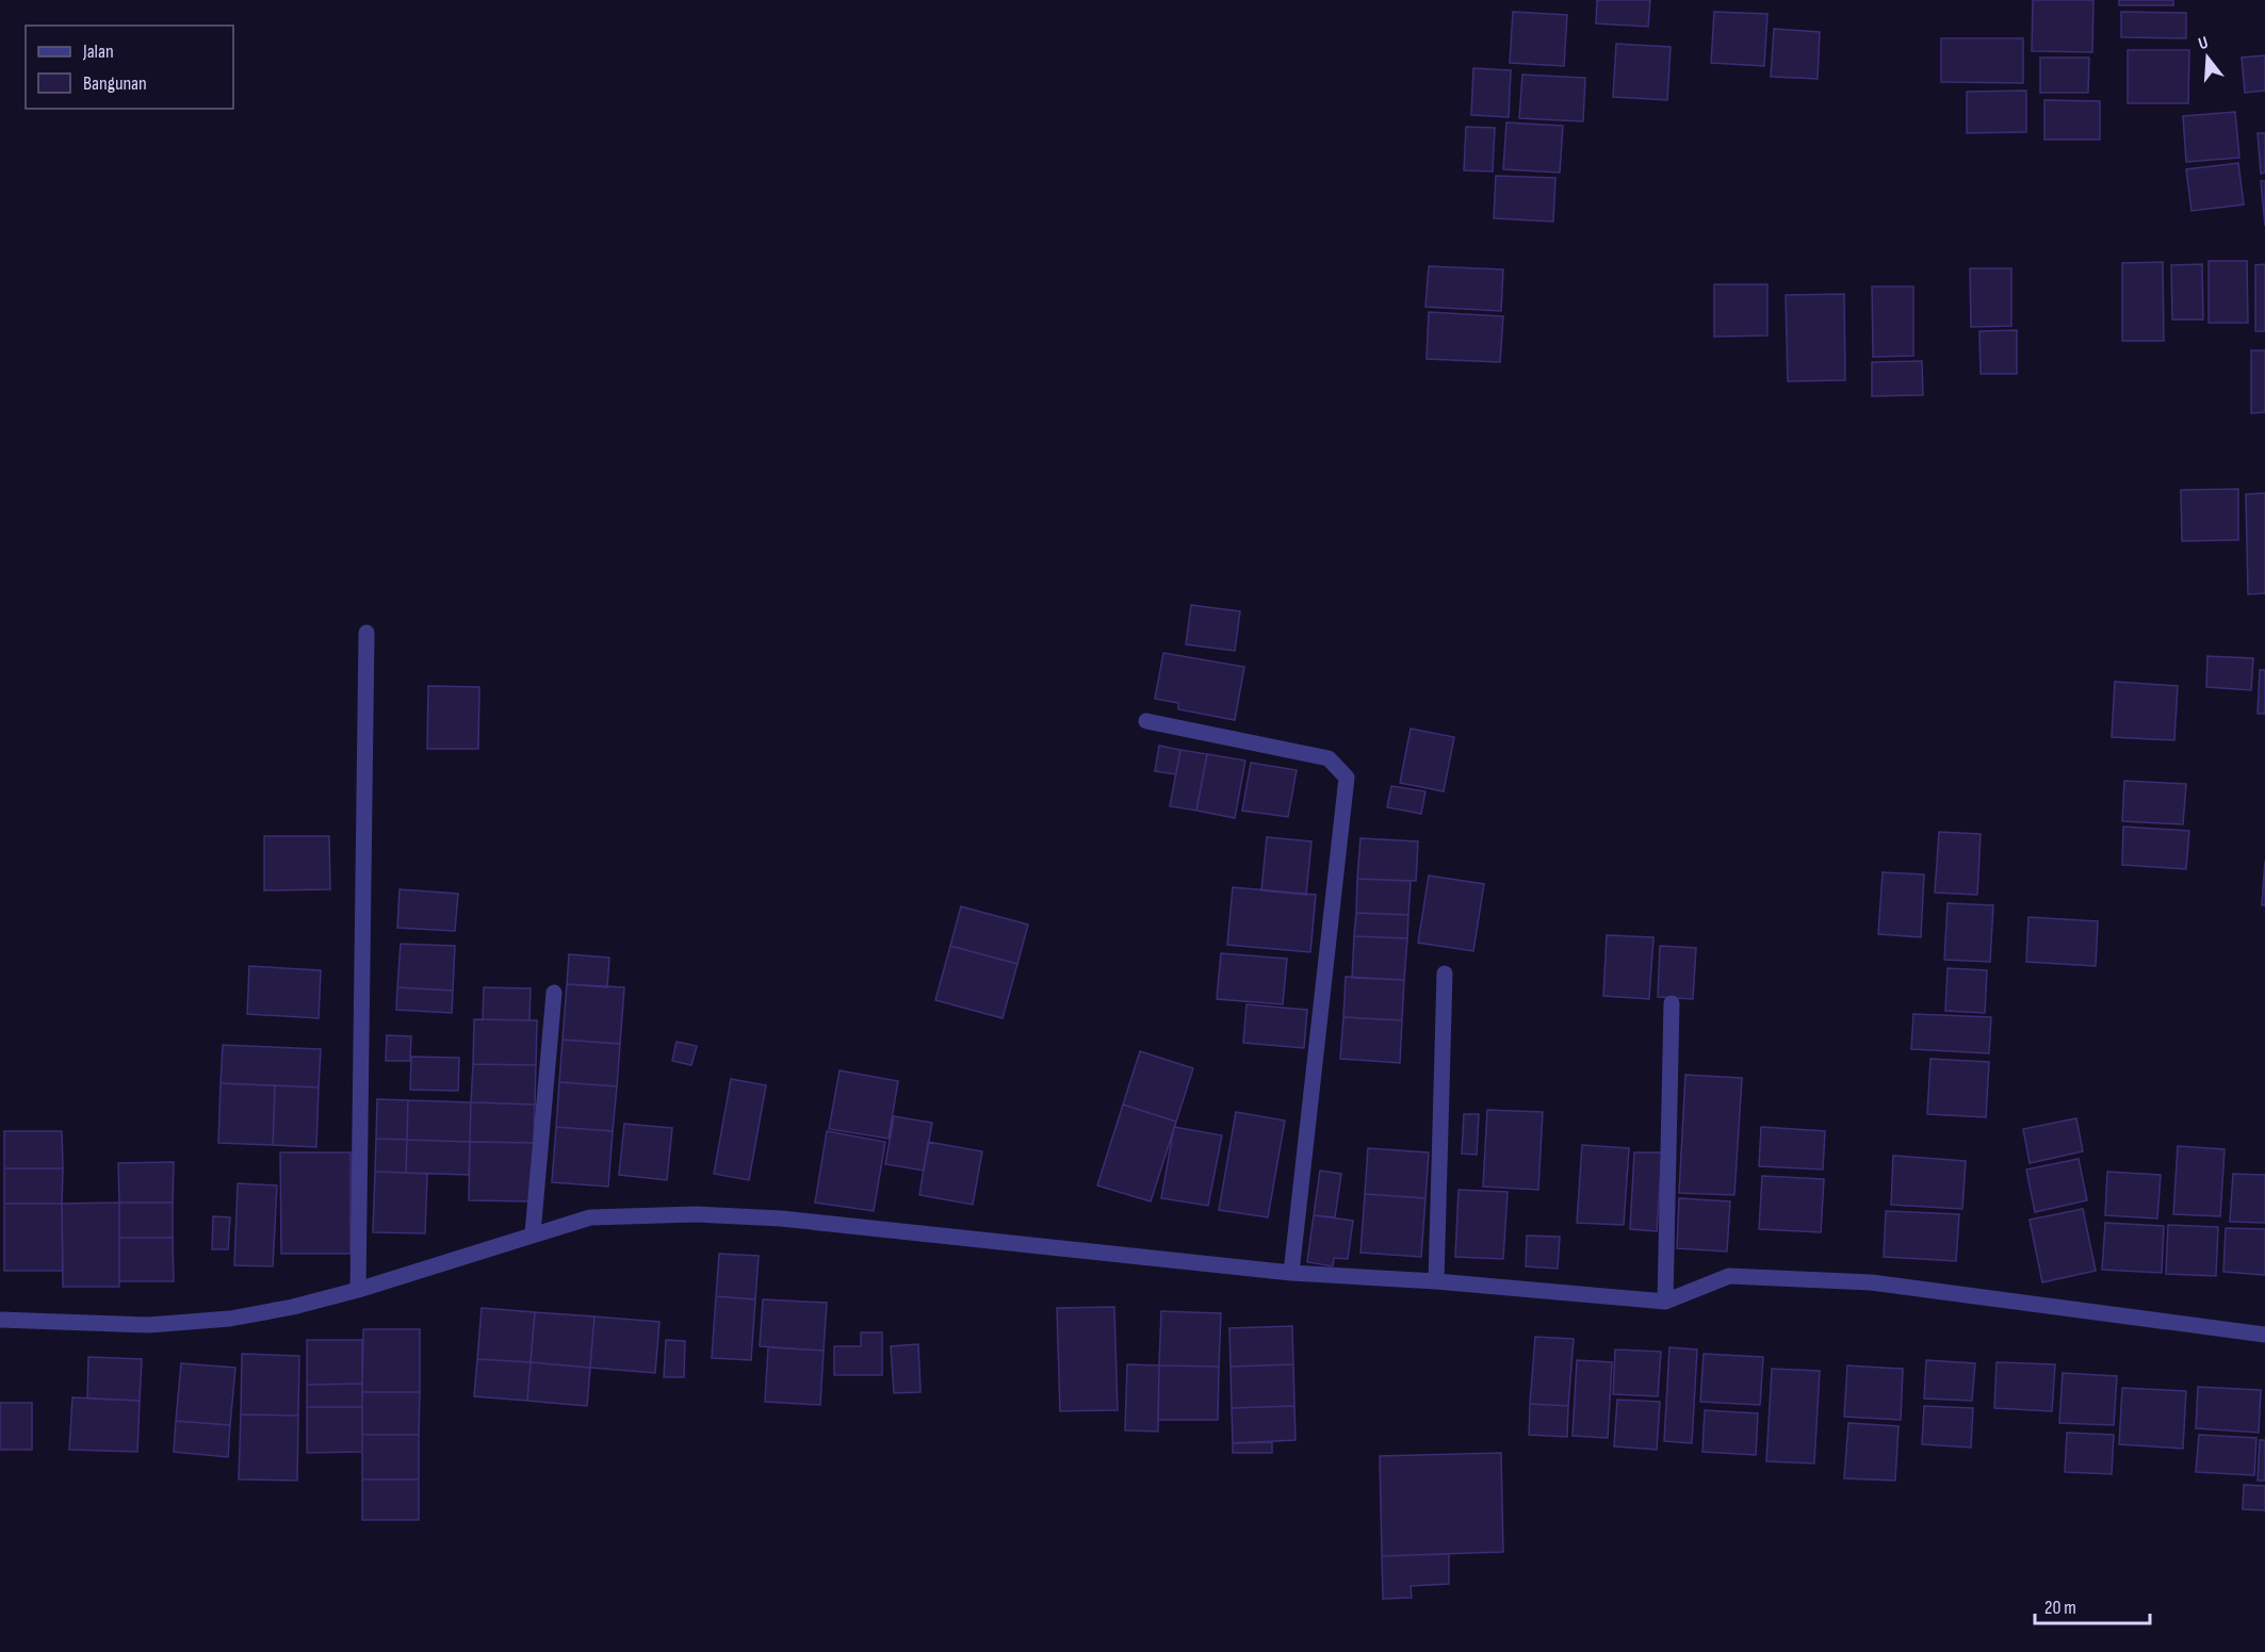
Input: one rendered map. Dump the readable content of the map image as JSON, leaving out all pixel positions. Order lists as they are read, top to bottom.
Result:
{
  "legend": ["Jalan", "Bangunan"],
  "scale_bar": "20 m",
  "north": "top"
}
